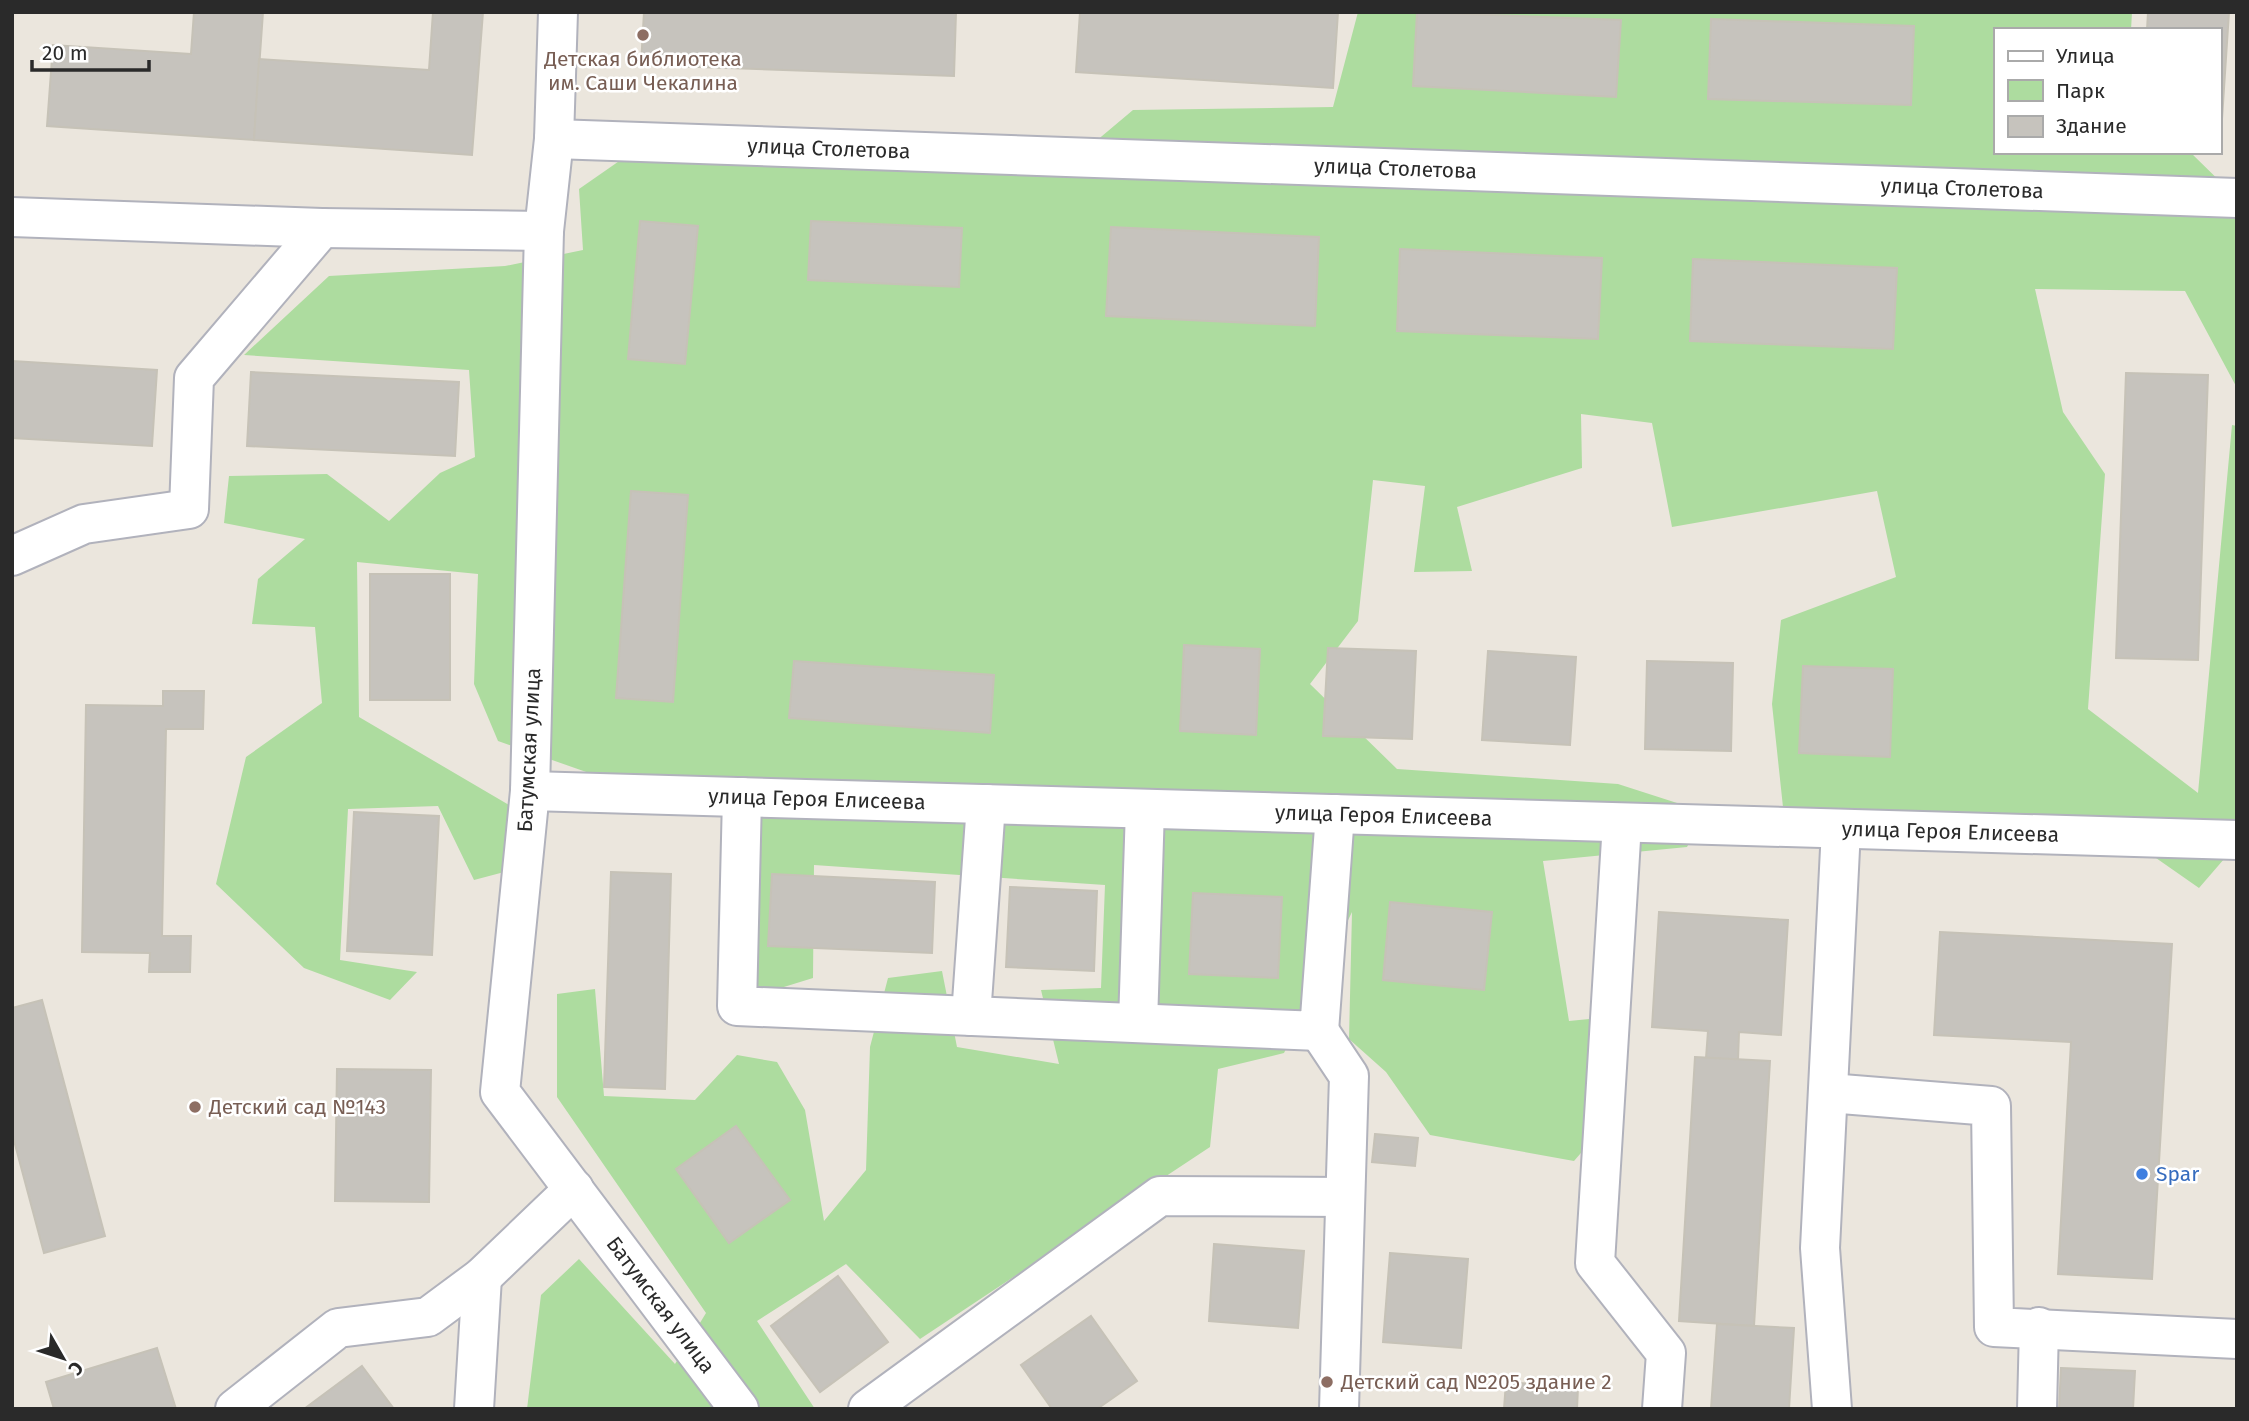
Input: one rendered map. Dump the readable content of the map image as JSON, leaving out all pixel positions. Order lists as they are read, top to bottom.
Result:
{
  "streets": {
    "street": ["улица Столетова", "Батумская улица", "улица Героя Елисеева"]
  },
  "crossings": [
    ["улица Столетова", "Батумская улица"],
    ["Батумская улица", "улица Героя Елисеева"]
  ],
  "places": [
    "Детская библиотека им. Саши Чекалина",
    "Детский сад №143",
    "Spar",
    "Детский сад №205 здание 2"
  ],
  "legend": ["Улица", "Парк", "Здание"],
  "scale_bar": "20 m",
  "north": "bottom right"
}
